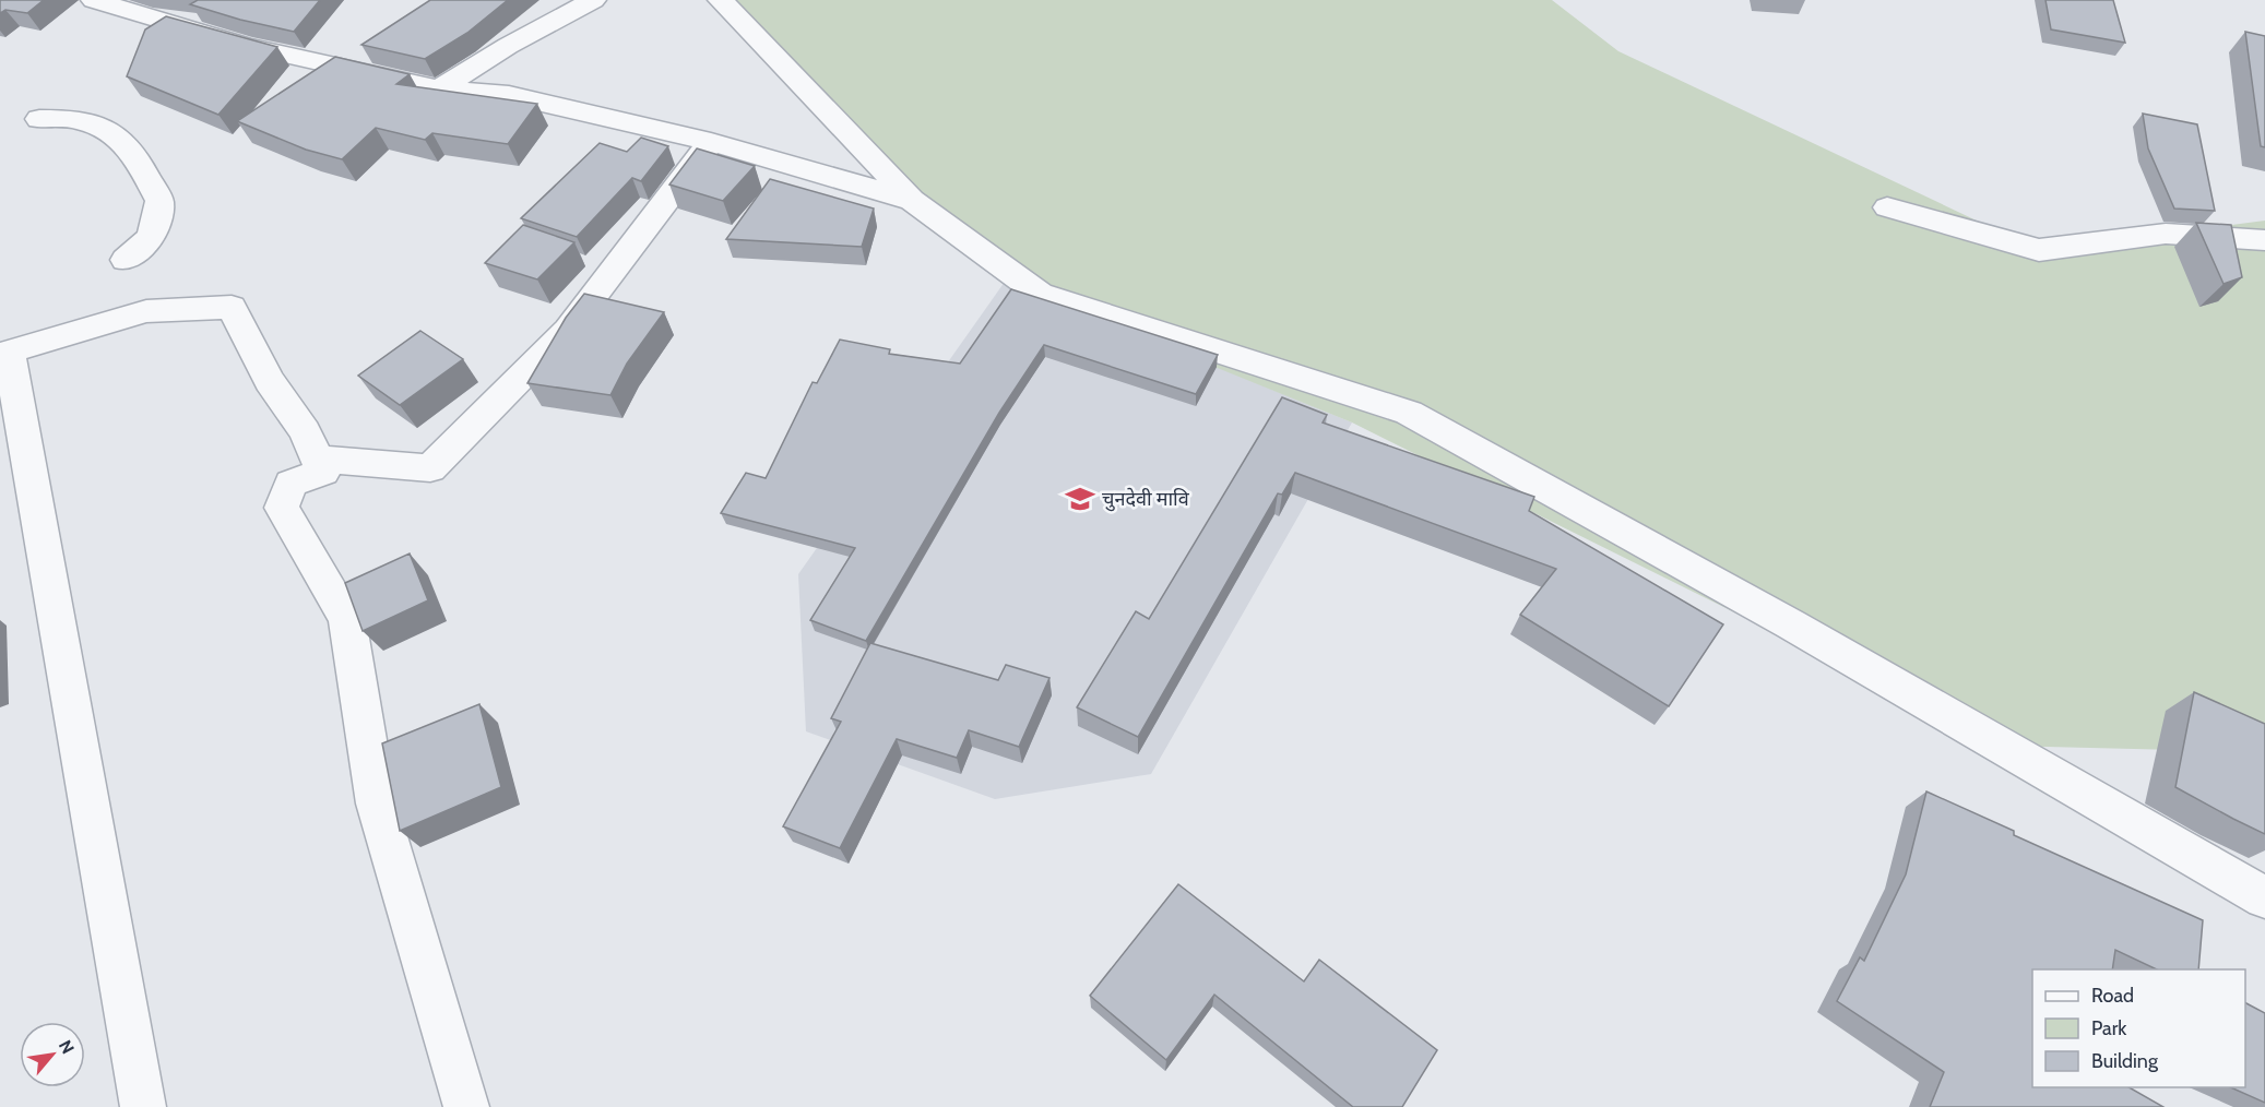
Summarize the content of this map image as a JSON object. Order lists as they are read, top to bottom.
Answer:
{
  "places": {
    "school or university": ["चुनदेवी मावि"]
  },
  "legend": ["Road", "Park", "Building"],
  "north": "top right"
}
